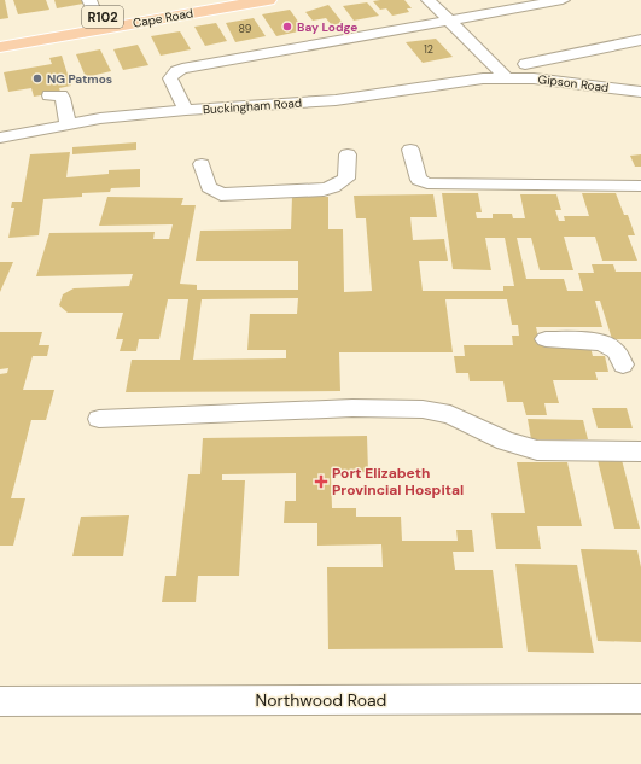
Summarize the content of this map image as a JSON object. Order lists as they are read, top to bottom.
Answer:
{
  "streets": {
    "main road": ["R102", "Cape Road"],
    "street": ["Gipson Road", "Buckingham Road", "Northwood Road"]
  },
  "crossings": [
    ["Gipson Road", "Buckingham Road"]
  ],
  "places": {
    "other": ["Bay Lodge", "NG Patmos"],
    "health": ["Port Elizabeth Provincial Hospital"]
  },
  "house_numbers": ["89", "12"]
}
